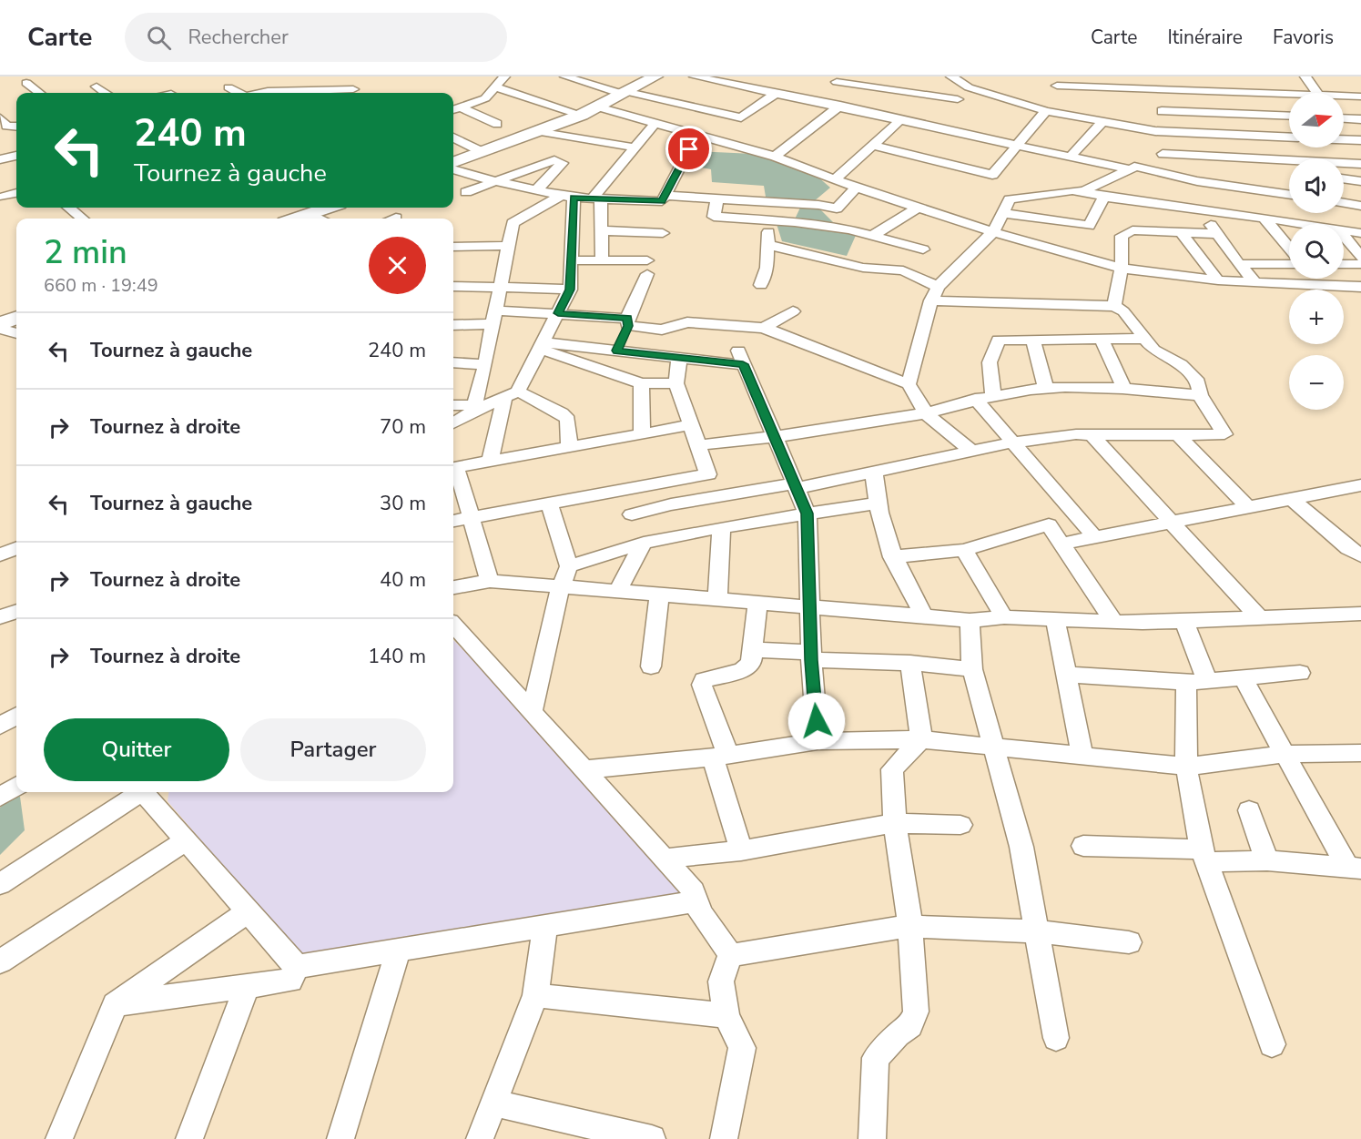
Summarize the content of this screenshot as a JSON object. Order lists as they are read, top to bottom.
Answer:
{
  "north": "right",
  "page": {
    "header": "Carte",
    "search": "Rechercher",
    "nav": ["Carte", "Itinéraire", "Favoris"],
    "map_buttons": ["+", "−"],
    "turn": ["240 m", "Tournez à gauche"],
    "heading": ["2 min", "660 m · 19:49"],
    "list": [
      {
        "name": "Tournez à gauche",
        "value": "240 m"
      },
      {
        "name": "Tournez à droite",
        "value": "70 m"
      },
      {
        "name": "Tournez à gauche",
        "value": "30 m"
      },
      {
        "name": "Tournez à droite",
        "value": "40 m"
      },
      {
        "name": "Tournez à droite",
        "value": "140 m"
      }
    ],
    "buttons": ["Quitter", "Partager"]
  }
}
